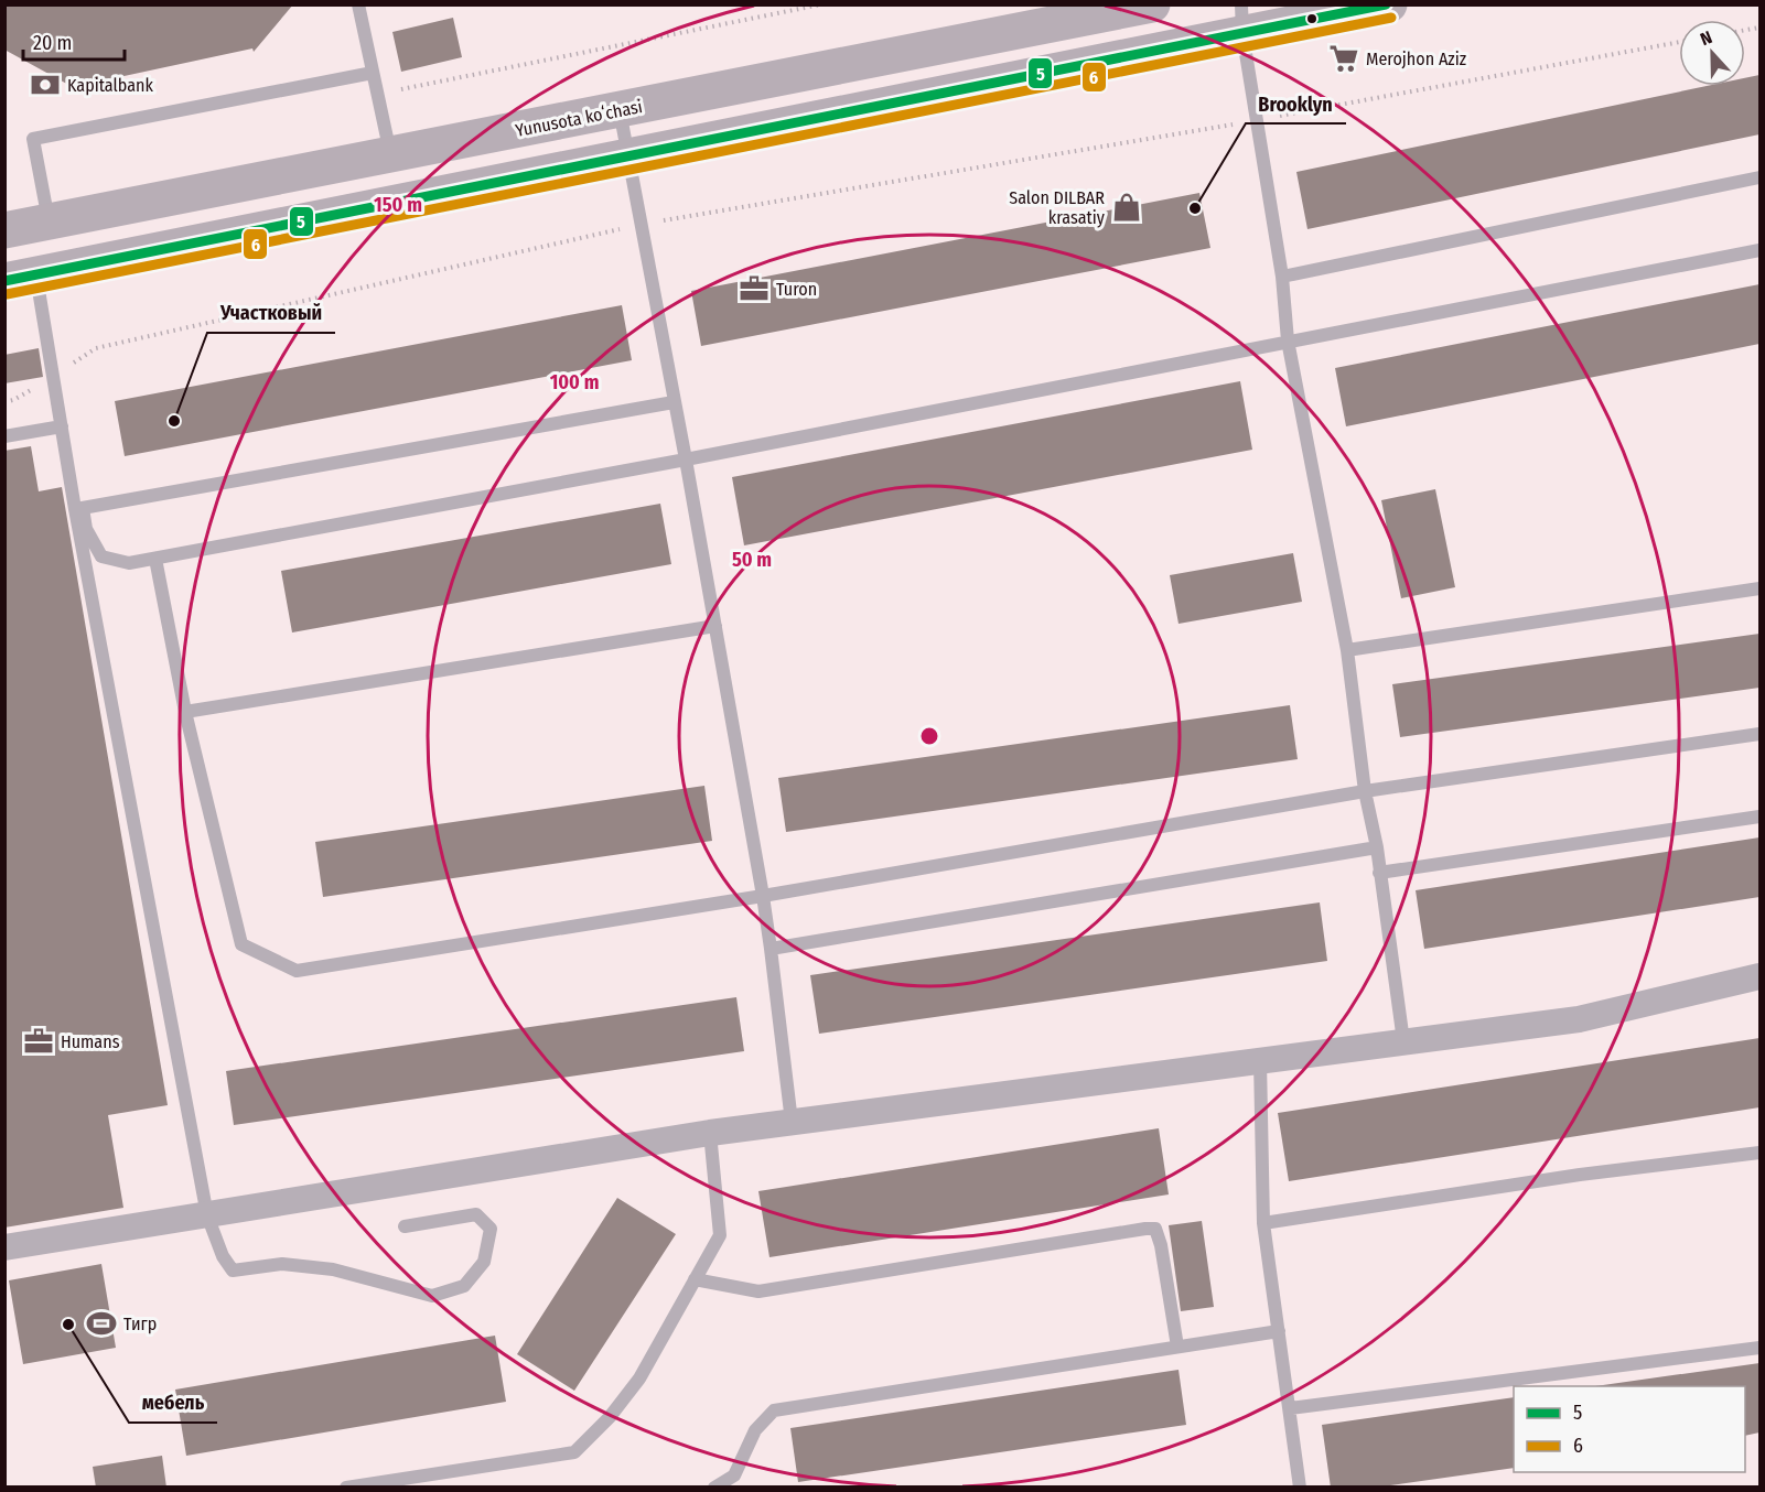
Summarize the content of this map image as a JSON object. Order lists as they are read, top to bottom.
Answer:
{
  "streets": {
    "main road": ["Yunusota koʻchasi"]
  },
  "places": {
    "supermarket": ["Merojhon Aziz"],
    "bank": ["Kapitalbank"],
    "shop": ["Salon DILBAR krasatiy"],
    "other": ["Brooklyn", "Участковый", "мебель"],
    "office": ["Turon", "Humans"],
    "sports": ["Тигр"]
  },
  "lines": ["transit line 5", "transit line 6"],
  "legend": ["5", "6"],
  "scale_bar": "20 m",
  "north": "top",
  "rings": ["150 m", "100 m", "50 m"]
}
